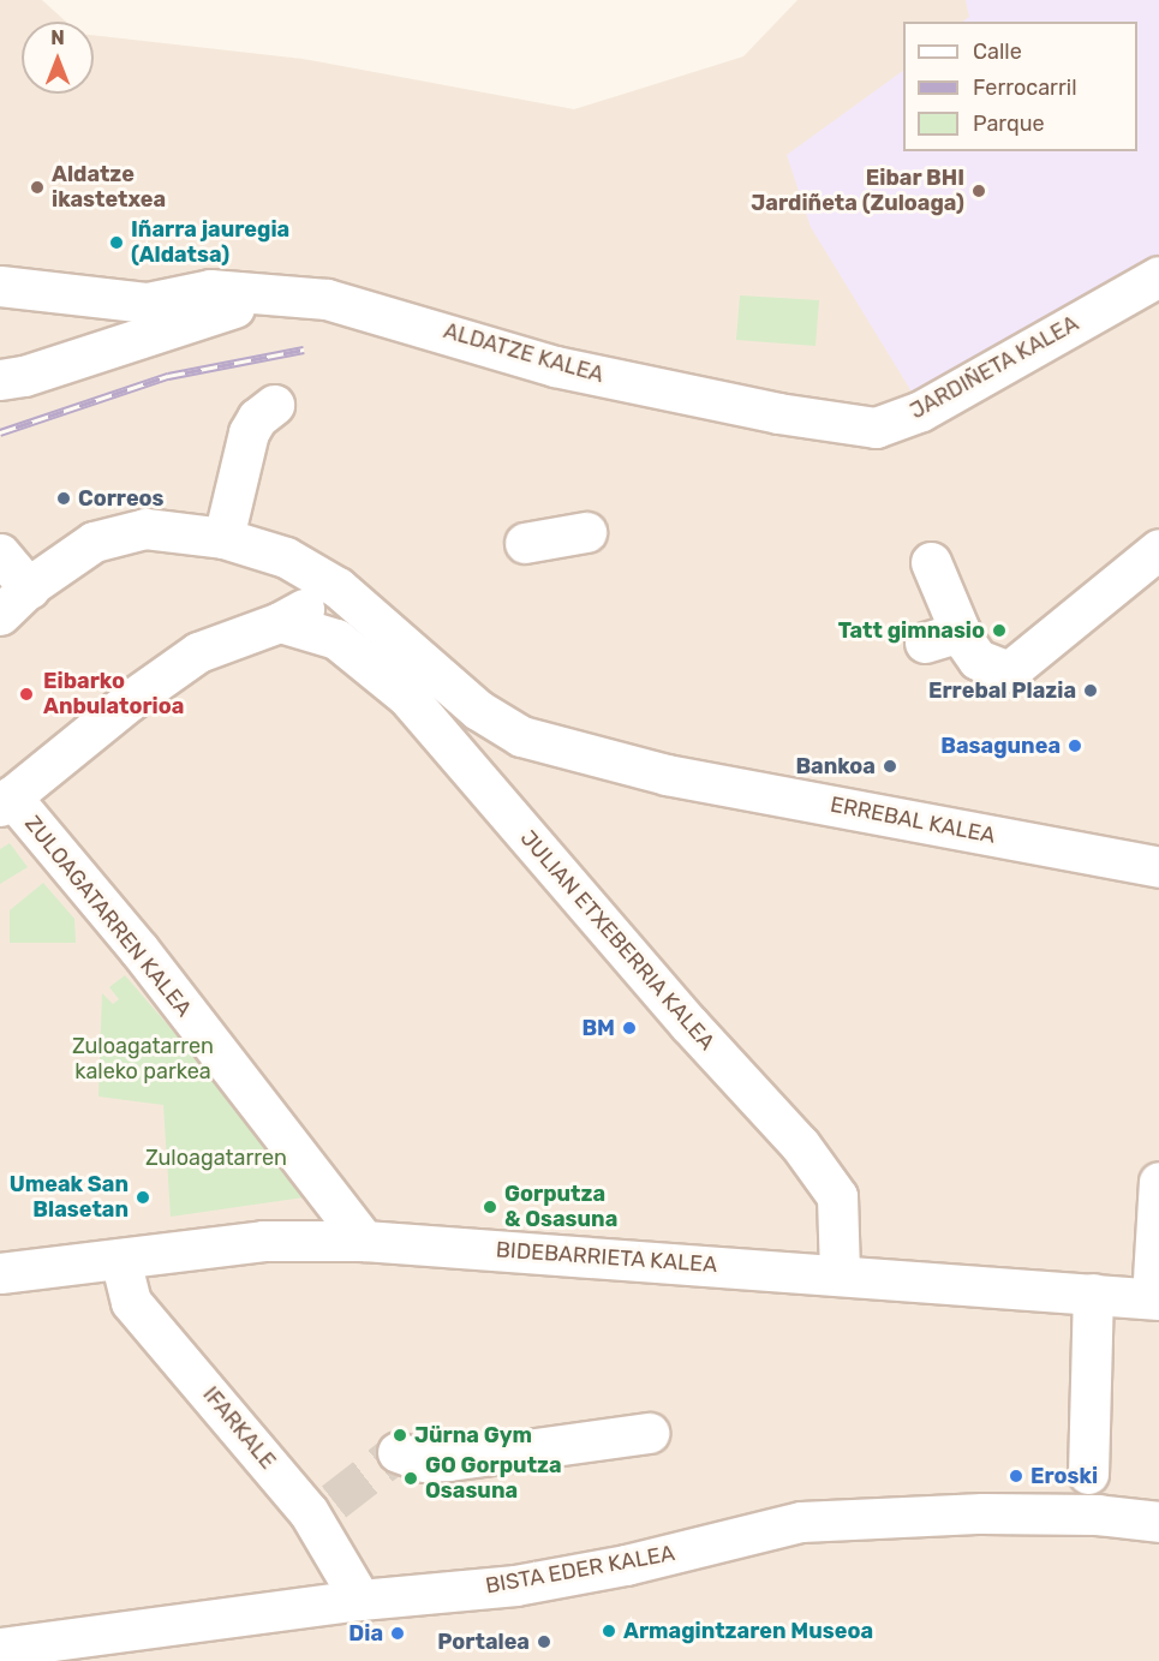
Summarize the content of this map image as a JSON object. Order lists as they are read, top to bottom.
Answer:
{
  "streets": {
    "street": [
      "ALDATZE KALEA",
      "JARDIÑETA KALEA",
      "ERREBAL KALEA",
      "ZULOAGATARREN KALEA",
      "JULIAN ETXEBERRIA KALEA",
      "BIDEBARRIETA KALEA",
      "IFARKALE",
      "BISTA EDER KALEA"
    ]
  },
  "crossings": [
    ["ALDATZE KALEA", "JARDIÑETA KALEA"],
    ["ZULOAGATARREN KALEA", "BIDEBARRIETA KALEA"],
    ["JULIAN ETXEBERRIA KALEA", "BIDEBARRIETA KALEA"],
    ["BIDEBARRIETA KALEA", "IFARKALE"],
    ["IFARKALE", "BISTA EDER KALEA"]
  ],
  "parks": ["Zuloagatarren kaleko parkea", "Zuloagatarren"],
  "places": [
    "Aldatze ikastetxea",
    "Eibar BHI Jardiñeta (Zuloaga)",
    "Iñarra jauregia (Aldatsa)",
    "Correos",
    "Tatt gimnasio",
    "Errebal Plazia",
    "Eibarko Anbulatorioa",
    "Basagunea",
    "Bankoa",
    "BM",
    "Umeak San Blasetan",
    "Gorputza & Osasuna",
    "Jürna Gym",
    "Eroski",
    "GO Gorputza Osasuna",
    "Armagintzaren Museoa",
    "Dia",
    "Portalea"
  ],
  "legend": ["Calle", "Ferrocarril", "Parque"],
  "north": "top"
}
